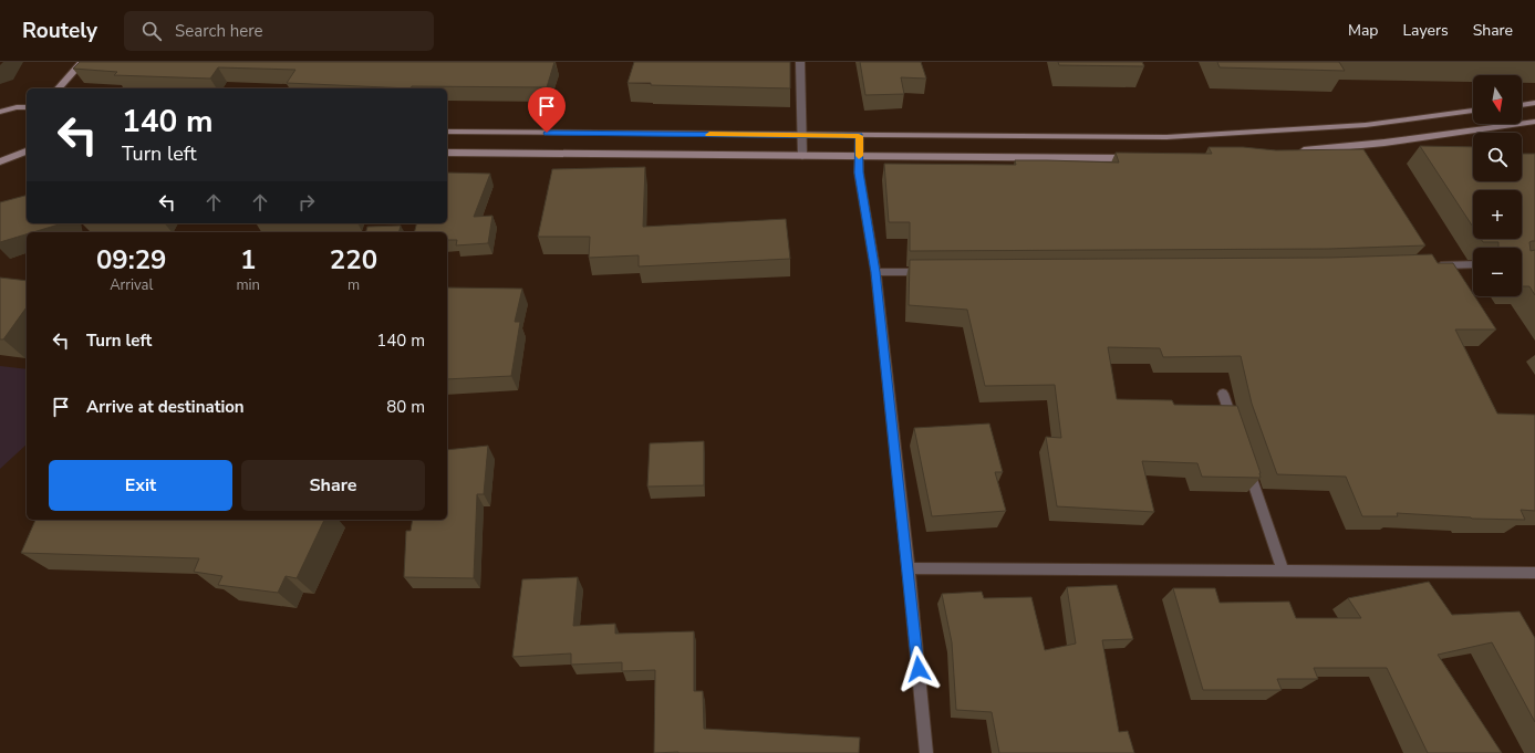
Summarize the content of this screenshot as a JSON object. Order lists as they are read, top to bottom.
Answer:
{
  "north": "bottom",
  "page": {
    "header": "Routely",
    "search": "Search here",
    "nav": ["Map", "Layers", "Share"],
    "map_buttons": ["+", "−"],
    "turn": ["140 m", "Turn left"],
    "eta": [
      "09:29",
      "Arrival",
      "1",
      "min",
      "220",
      "m"
    ],
    "list": [
      {
        "name": "Turn left",
        "value": "140 m"
      },
      {
        "name": "Arrive at destination",
        "value": "80 m"
      }
    ],
    "buttons": ["Exit", "Share"]
  }
}
